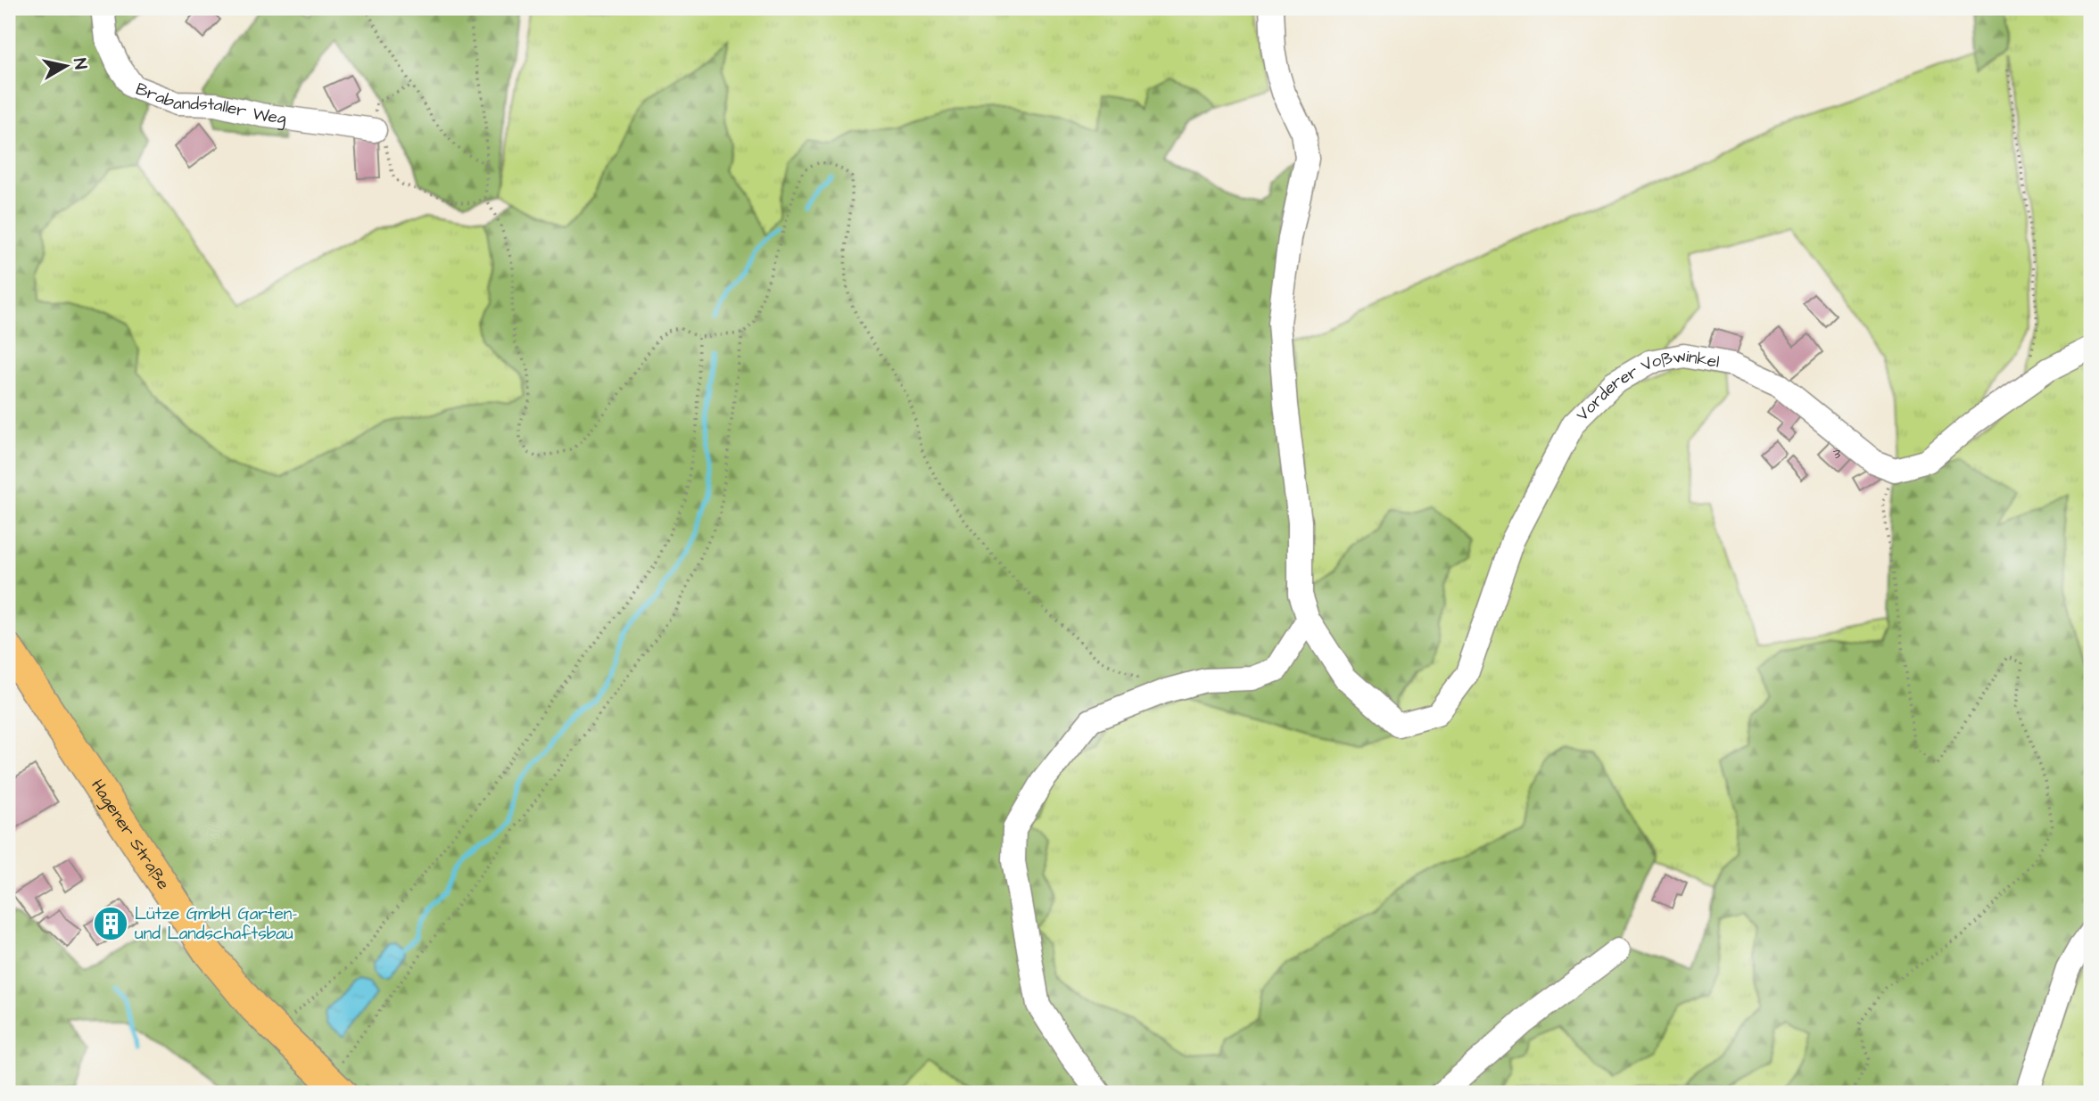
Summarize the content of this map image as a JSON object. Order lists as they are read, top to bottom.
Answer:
{
  "streets": {
    "main road": ["Hagener Straße"],
    "street": ["Brabandstaller Weg", "Vorderer Voßwinkel"]
  },
  "places": {
    "building": ["Lütze GmbH Garten- und Landschaftsbau"]
  },
  "house_numbers": ["3"],
  "north": "right"
}
